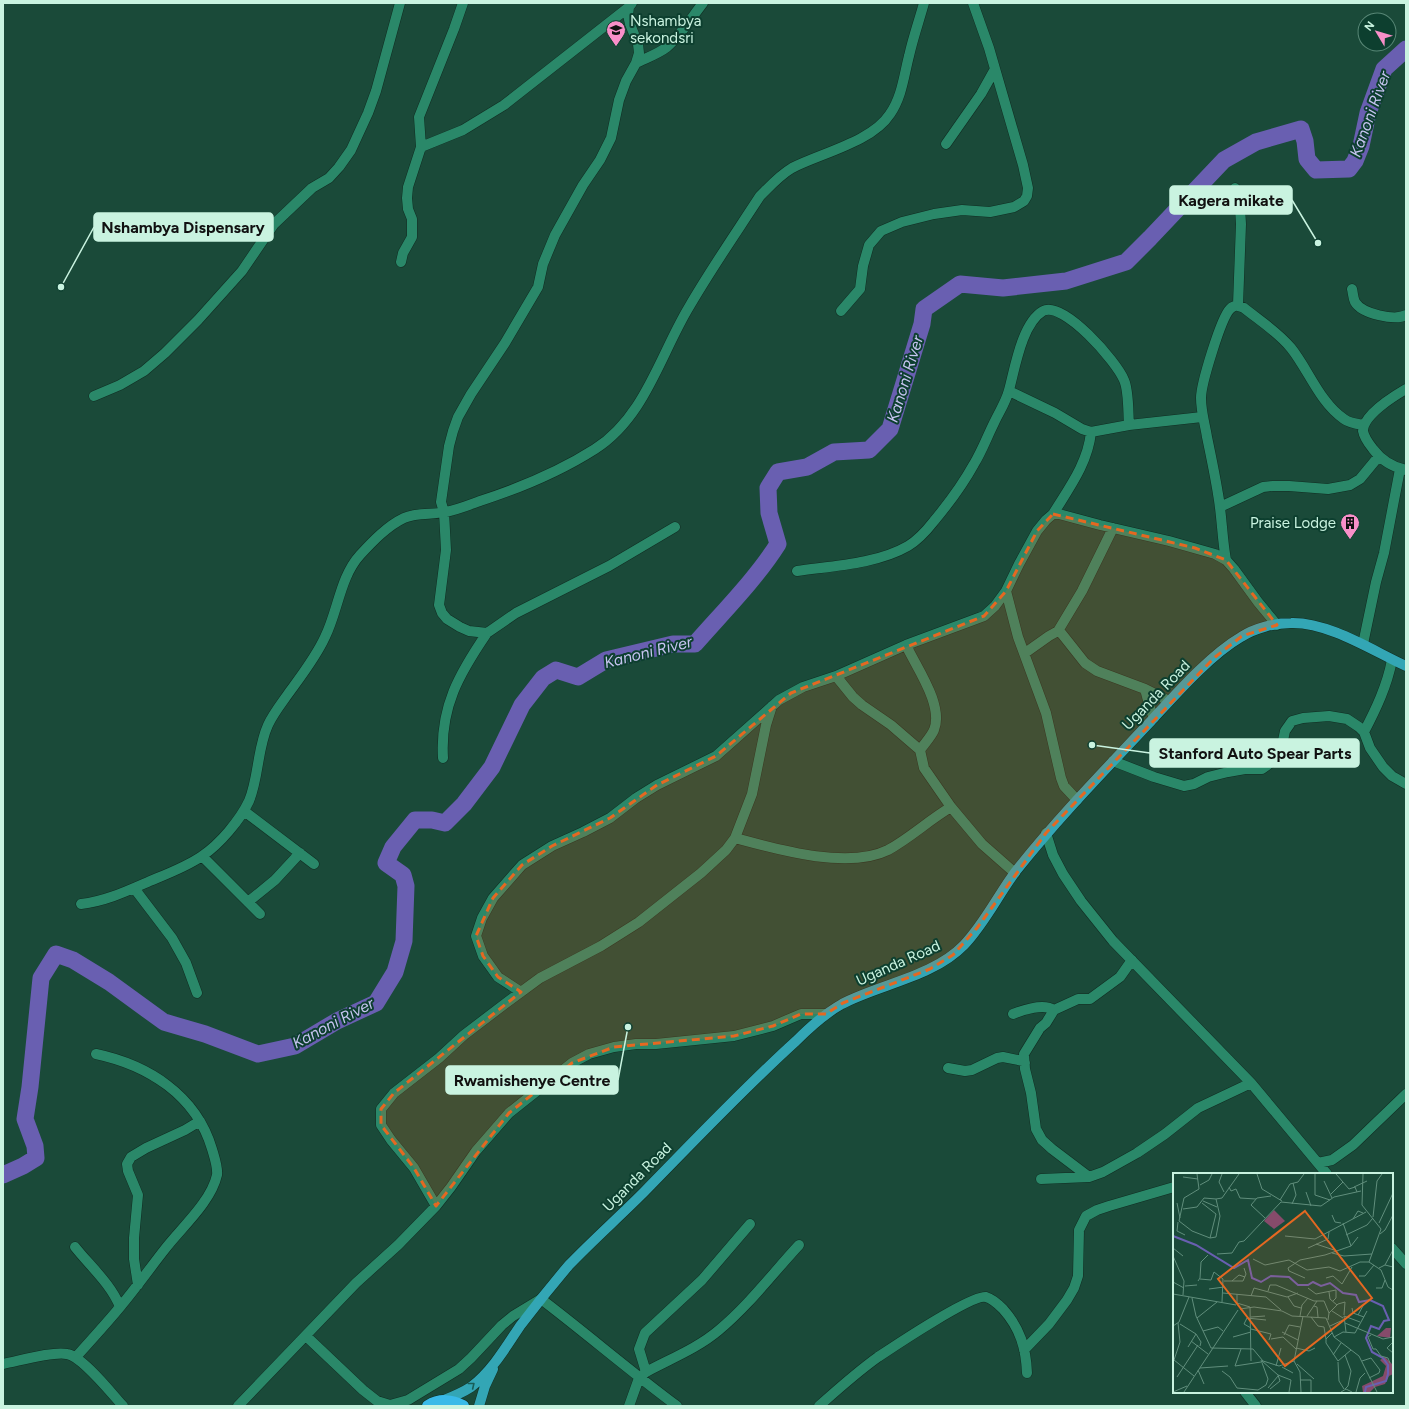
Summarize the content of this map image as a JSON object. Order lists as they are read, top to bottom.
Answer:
{
  "streets": {
    "main road": ["Uganda Road"]
  },
  "water": ["Kanoni River"],
  "places": {
    "school or university": ["Nshambya sekondsri"],
    "other": [
      "Kagera mikate",
      "Nshambya Dispensary",
      "Stanford Auto Spear Parts",
      "Rwamishenye Centre"
    ],
    "building": ["Praise Lodge"]
  },
  "north": "top left"
}
